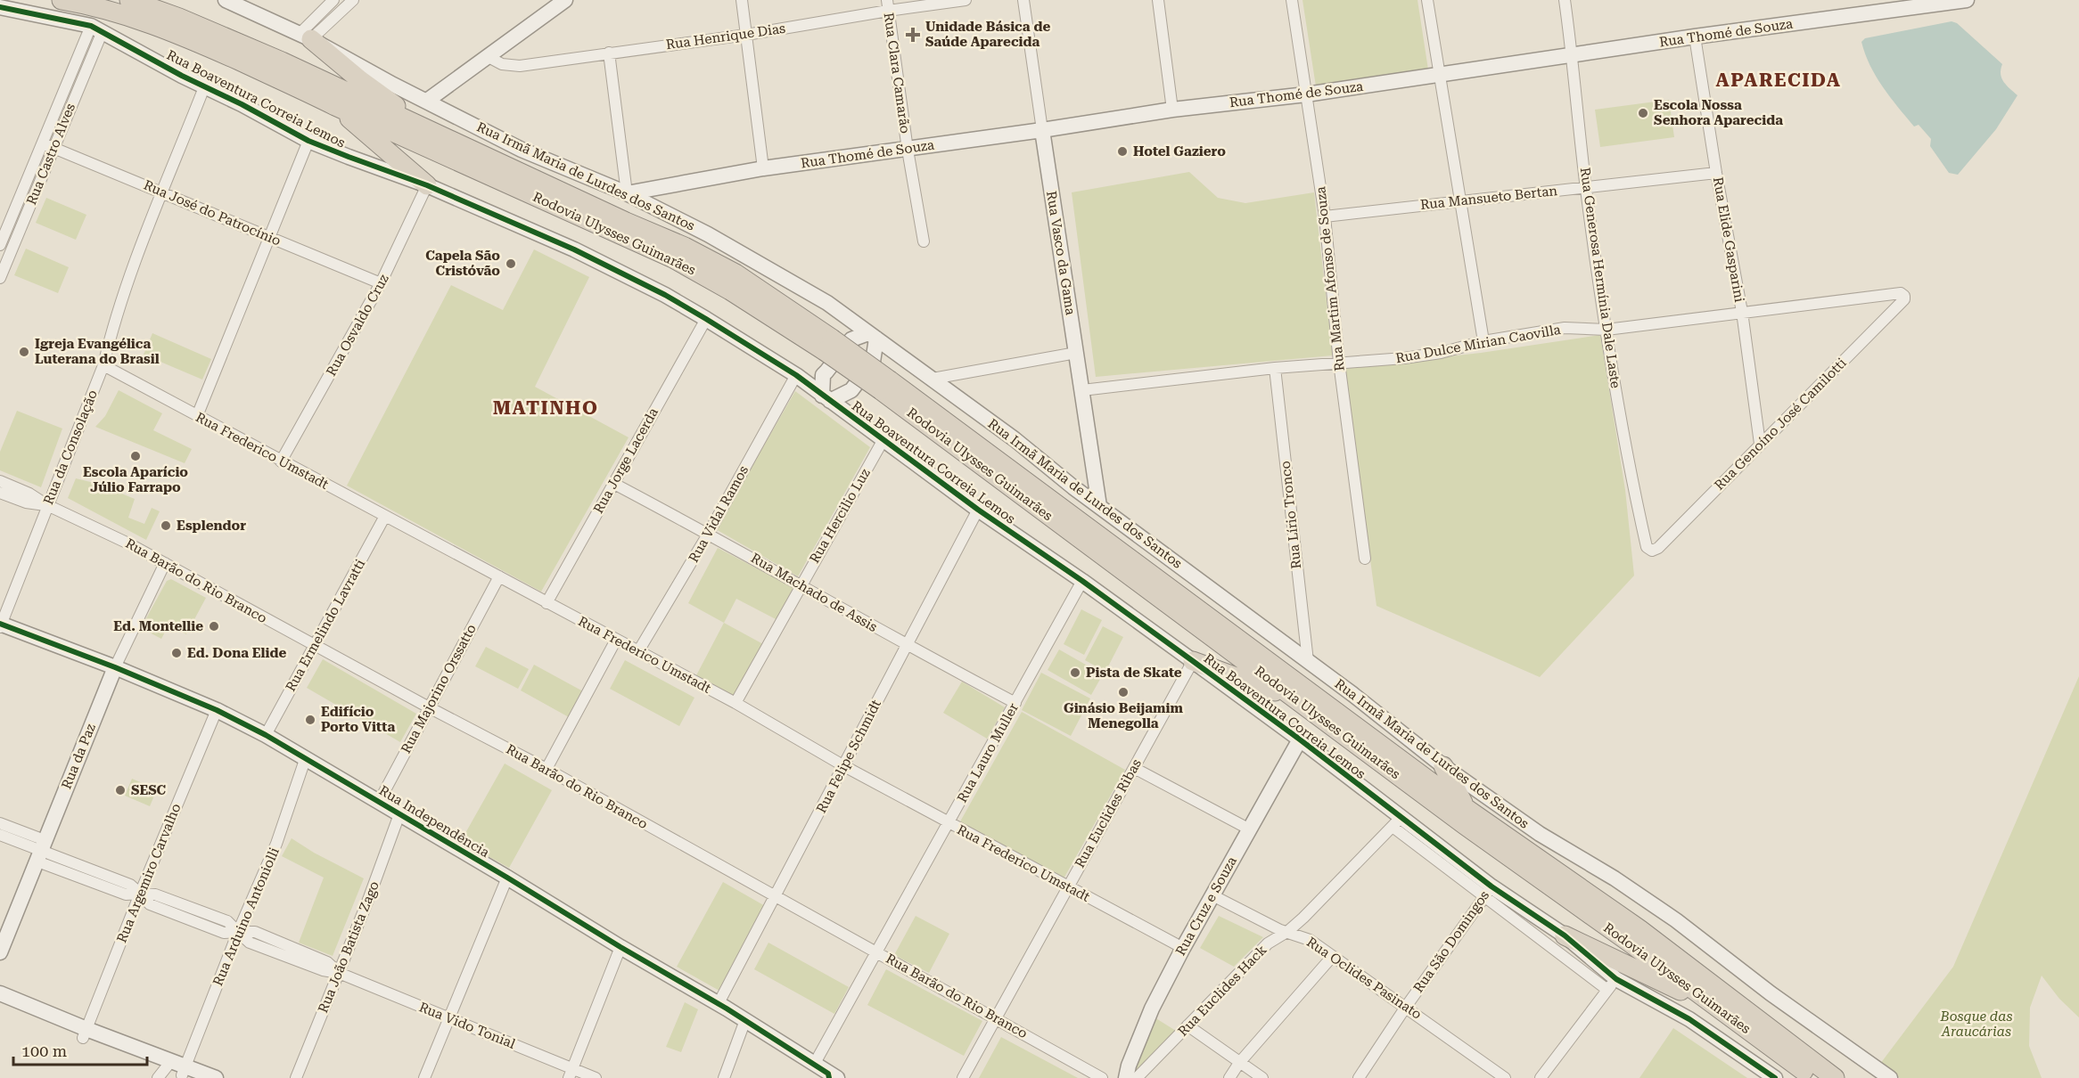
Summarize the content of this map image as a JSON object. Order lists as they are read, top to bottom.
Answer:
{
  "streets": {
    "highway": ["Rodovia Ulysses Guimarães"],
    "street": [
      "Rua Thomé de Souza",
      "Rua Henrique Dias",
      "Rua Clara Camarão",
      "Rua Boaventura Correia Lemos",
      "Rua Castro Alves",
      "Rua Irmã Maria de Lurdes dos Santos",
      "Rua Mansueto Bertan",
      "Rua José do Patrocínio",
      "Rua Elide Gasparini",
      "Rua Vasco da Gama",
      "Rua Generosa Hermínia Dale Laste",
      "Rua Martim Afonso de Souza",
      "Rua Osvaldo Cruz",
      "Rua Dulce Mirian Caovilla",
      "Rua Genoíno José Camilotti",
      "Rua da Consolação",
      "Rua Frederico Umstadt",
      "Rua Jorge Lacerda",
      "Rua Vidal Ramos",
      "Rua Lírio Tronco",
      "Rua Hercilio Luz",
      "Rua Barão do Rio Branco",
      "Rua Machado de Assis",
      "Rua Ermelindo Lavratti",
      "Rua Majorino Orssatto",
      "Rua Lauro Muller",
      "Rua da Paz",
      "Rua Felipe Schmidt",
      "Rua Euclides Ribas",
      "Rua Independência",
      "Rua Argemiro Carvalho",
      "Rua Cruz e Souza",
      "Rua Arduino Antoniolli",
      "Rua São Domingos",
      "Rua João Batista Zago",
      "Rua Oclides Pasinato",
      "Rua Euclides Hack",
      "Rua Vido Tonial"
    ]
  },
  "crossings": [
    ["Rua Thomé de Souza", "Rua Clara Camarão"],
    ["Rua Thomé de Souza", "Rua Irmã Maria de Lurdes dos Santos"],
    ["Rua Thomé de Souza", "Rua Elide Gasparini"],
    ["Rua Thomé de Souza", "Rua Vasco da Gama"],
    ["Rua Thomé de Souza", "Rua Generosa Hermínia Dale Laste"],
    ["Rua Thomé de Souza", "Rua Martim Afonso de Souza"],
    ["Rua Henrique Dias", "Rua Clara Camarão"],
    ["Rua Boaventura Correia Lemos", "Rua Castro Alves"],
    ["Rua Boaventura Correia Lemos", "Rua Osvaldo Cruz"],
    ["Rua Boaventura Correia Lemos", "Rua da Consolação"],
    ["Rua Boaventura Correia Lemos", "Rua Jorge Lacerda"],
    ["Rua Boaventura Correia Lemos", "Rua Vidal Ramos"],
    ["Rua Boaventura Correia Lemos", "Rua Hercilio Luz"],
    ["Rua Boaventura Correia Lemos", "Rua Lauro Muller"],
    ["Rua Boaventura Correia Lemos", "Rua Felipe Schmidt"],
    ["Rua Boaventura Correia Lemos", "Rua Euclides Ribas"],
    ["Rua Boaventura Correia Lemos", "Rua Cruz e Souza"],
    ["Rua Boaventura Correia Lemos", "Rua São Domingos"],
    ["Rua Boaventura Correia Lemos", "Rua Euclides Hack"],
    ["Rua Castro Alves", "Rua José do Patrocínio"],
    ["Rua Irmã Maria de Lurdes dos Santos", "Rua Vasco da Gama"],
    ["Rua Irmã Maria de Lurdes dos Santos", "Rua Lírio Tronco"],
    ["Rua Mansueto Bertan", "Rua Elide Gasparini"],
    ["Rua Mansueto Bertan", "Rua Generosa Hermínia Dale Laste"],
    ["Rua Mansueto Bertan", "Rua Martim Afonso de Souza"],
    ["Rua José do Patrocínio", "Rua Osvaldo Cruz"],
    ["Rua José do Patrocínio", "Rua da Consolação"],
    ["Rua Elide Gasparini", "Rua Dulce Mirian Caovilla"],
    ["Rua Elide Gasparini", "Rua Genoíno José Camilotti"],
    ["Rua Vasco da Gama", "Rua Dulce Mirian Caovilla"],
    ["Rua Generosa Hermínia Dale Laste", "Rua Dulce Mirian Caovilla"],
    ["Rua Generosa Hermínia Dale Laste", "Rua Genoíno José Camilotti"],
    ["Rua Martim Afonso de Souza", "Rua Dulce Mirian Caovilla"],
    ["Rua Osvaldo Cruz", "Rua Frederico Umstadt"],
    ["Rua Dulce Mirian Caovilla", "Rua Genoíno José Camilotti"],
    ["Rua Dulce Mirian Caovilla", "Rua Lírio Tronco"],
    ["Rua da Consolação", "Rua Frederico Umstadt"],
    ["Rua da Consolação", "Rua Barão do Rio Branco"],
    ["Rua da Consolação", "Rua Independência"],
    ["Rua Frederico Umstadt", "Rua Jorge Lacerda"],
    ["Rua Frederico Umstadt", "Rua Vidal Ramos"],
    ["Rua Frederico Umstadt", "Rua Hercilio Luz"],
    ["Rua Frederico Umstadt", "Rua Ermelindo Lavratti"],
    ["Rua Frederico Umstadt", "Rua Majorino Orssatto"],
    ["Rua Frederico Umstadt", "Rua Lauro Muller"],
    ["Rua Frederico Umstadt", "Rua Felipe Schmidt"],
    ["Rua Frederico Umstadt", "Rua Euclides Ribas"],
    ["Rua Frederico Umstadt", "Rua Cruz e Souza"],
    ["Rua Jorge Lacerda", "Rua Machado de Assis"],
    ["Rua Vidal Ramos", "Rua Machado de Assis"],
    ["Rua Hercilio Luz", "Rua Machado de Assis"],
    ["Rua Barão do Rio Branco", "Rua Ermelindo Lavratti"],
    ["Rua Barão do Rio Branco", "Rua Majorino Orssatto"],
    ["Rua Barão do Rio Branco", "Rua Lauro Muller"],
    ["Rua Barão do Rio Branco", "Rua da Paz"],
    ["Rua Barão do Rio Branco", "Rua Felipe Schmidt"],
    ["Rua Barão do Rio Branco", "Rua Euclides Ribas"],
    ["Rua Machado de Assis", "Rua Lauro Muller"],
    ["Rua Machado de Assis", "Rua Felipe Schmidt"],
    ["Rua Ermelindo Lavratti", "Rua Independência"],
    ["Rua Majorino Orssatto", "Rua Independência"],
    ["Rua Lauro Muller", "Rua Independência"],
    ["Rua da Paz", "Rua Independência"],
    ["Rua da Paz", "Rua Vido Tonial"],
    ["Rua Felipe Schmidt", "Rua Independência"],
    ["Rua Independência", "Rua Argemiro Carvalho"],
    ["Rua Independência", "Rua Arduino Antoniolli"],
    ["Rua Independência", "Rua João Batista Zago"],
    ["Rua Argemiro Carvalho", "Rua Vido Tonial"],
    ["Rua Cruz e Souza", "Rua Oclides Pasinato"],
    ["Rua Arduino Antoniolli", "Rua Vido Tonial"],
    ["Rua São Domingos", "Rua Oclides Pasinato"],
    ["Rua João Batista Zago", "Rua Vido Tonial"],
    ["Rua Oclides Pasinato", "Rua Euclides Hack"]
  ],
  "districts": ["APARECIDA", "MATINHO"],
  "parks": ["Bosque das Araucárias"],
  "places": {
    "health": ["Unidade Básica de Saúde Aparecida"],
    "other": [
      "Escola Nossa Senhora Aparecida",
      "Hotel Gaziero",
      "Capela São Cristóvão",
      "Igreja Evangélica Luterana do Brasil",
      "Escola Aparício Júlio Farrapo",
      "Esplendor",
      "Ed. Montellie",
      "Ed. Dona Elide",
      "Pista de Skate",
      "Ginásio Beijamim Menegolla",
      "Edifício Porto Vitta",
      "SESC"
    ]
  },
  "scale_bar": "100 m"
}
